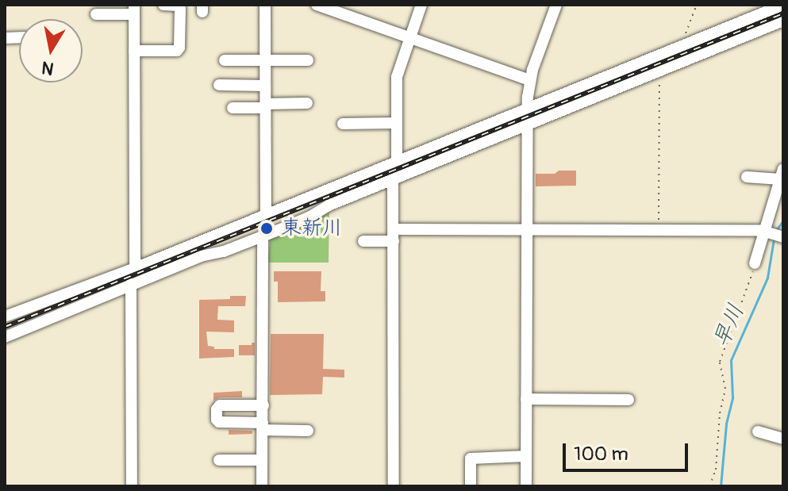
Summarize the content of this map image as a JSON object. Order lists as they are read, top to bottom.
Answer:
{
  "water": ["早川"],
  "places": ["東新川"],
  "scale_bar": "100 m",
  "north": "bottom"
}
